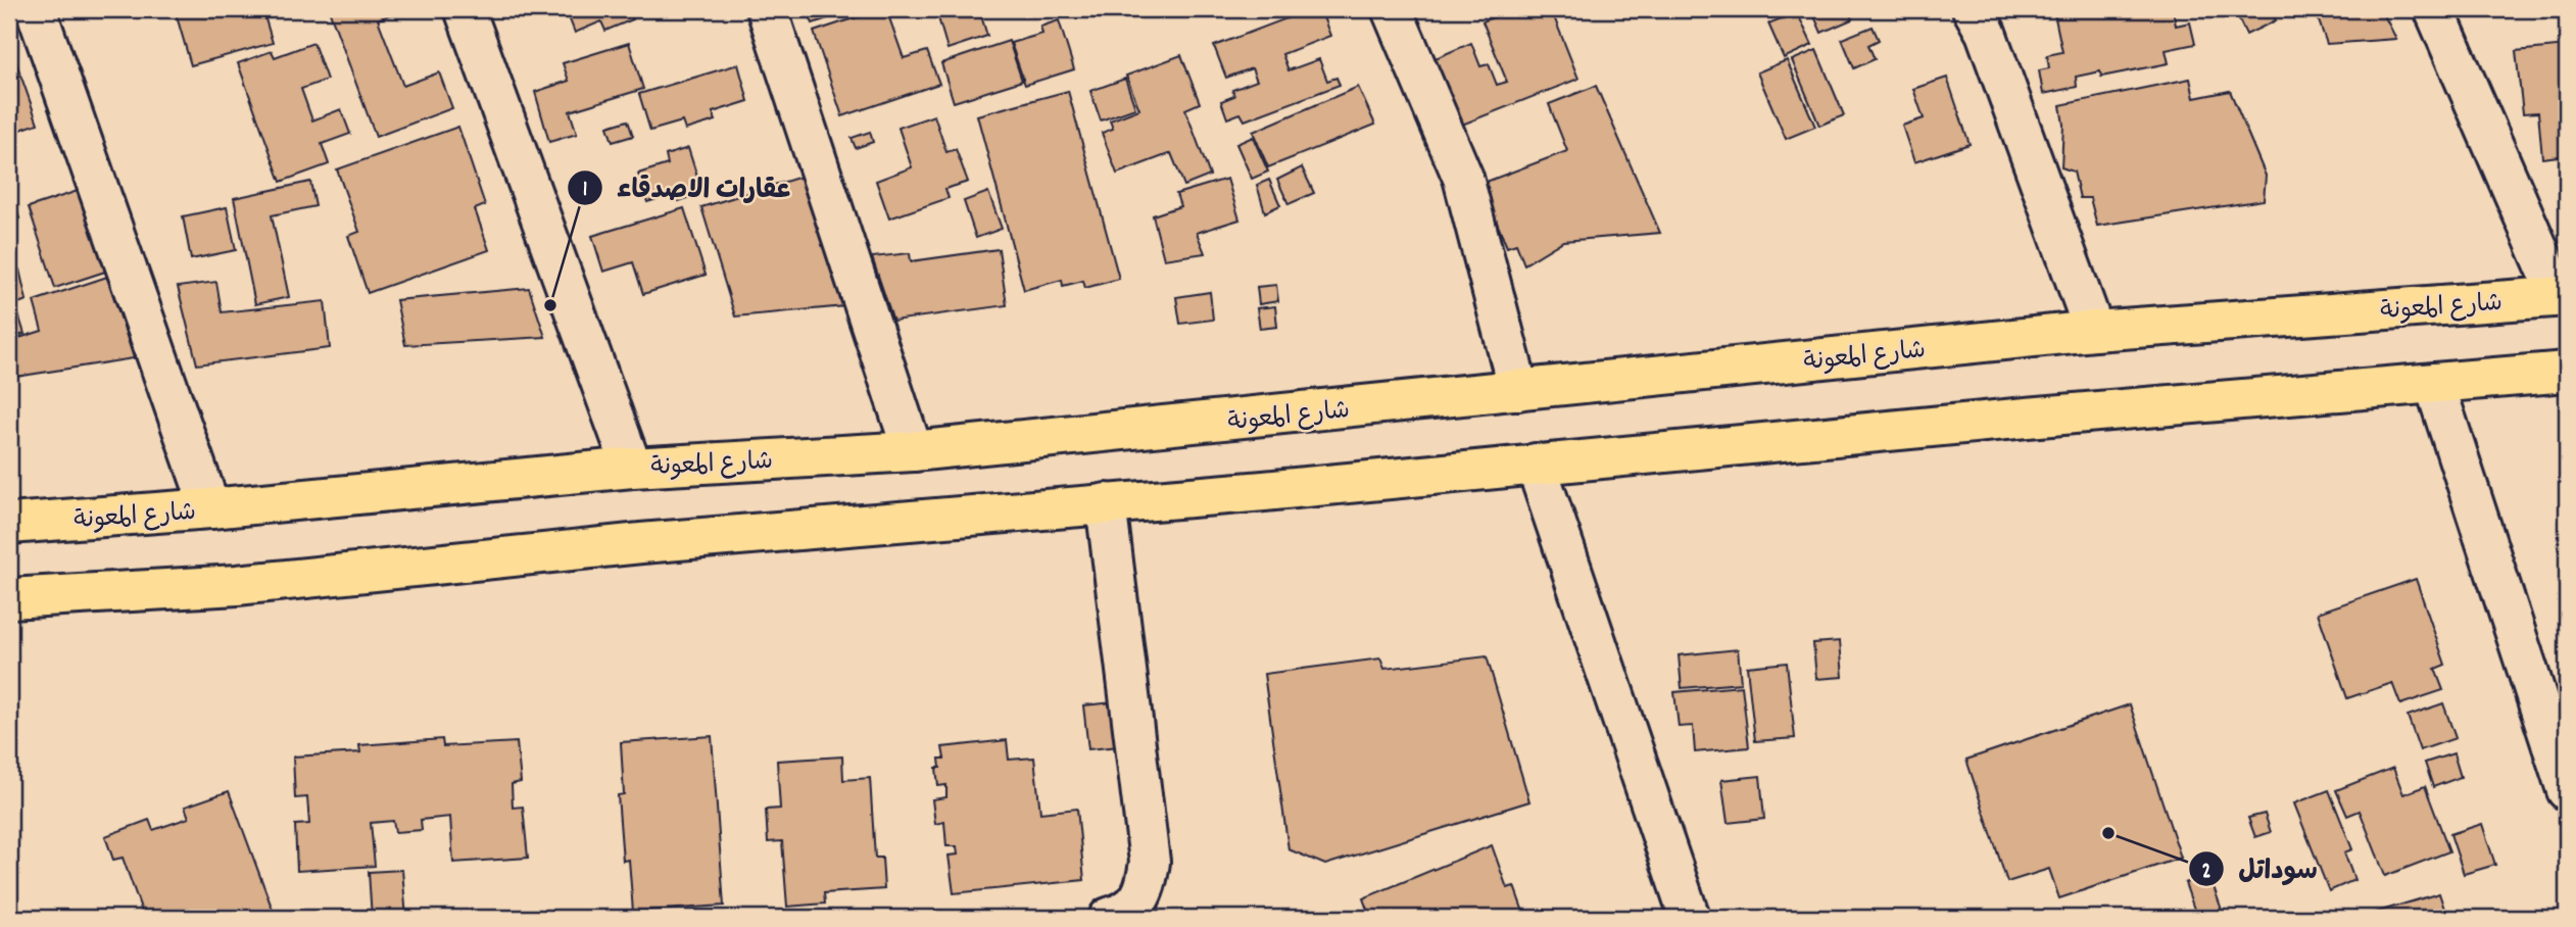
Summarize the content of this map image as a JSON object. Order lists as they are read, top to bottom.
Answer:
{
  "streets": {
    "highway": ["شارع المعونة"]
  },
  "places": ["عقارات الاصدقاء", "سوداتل"]
}
